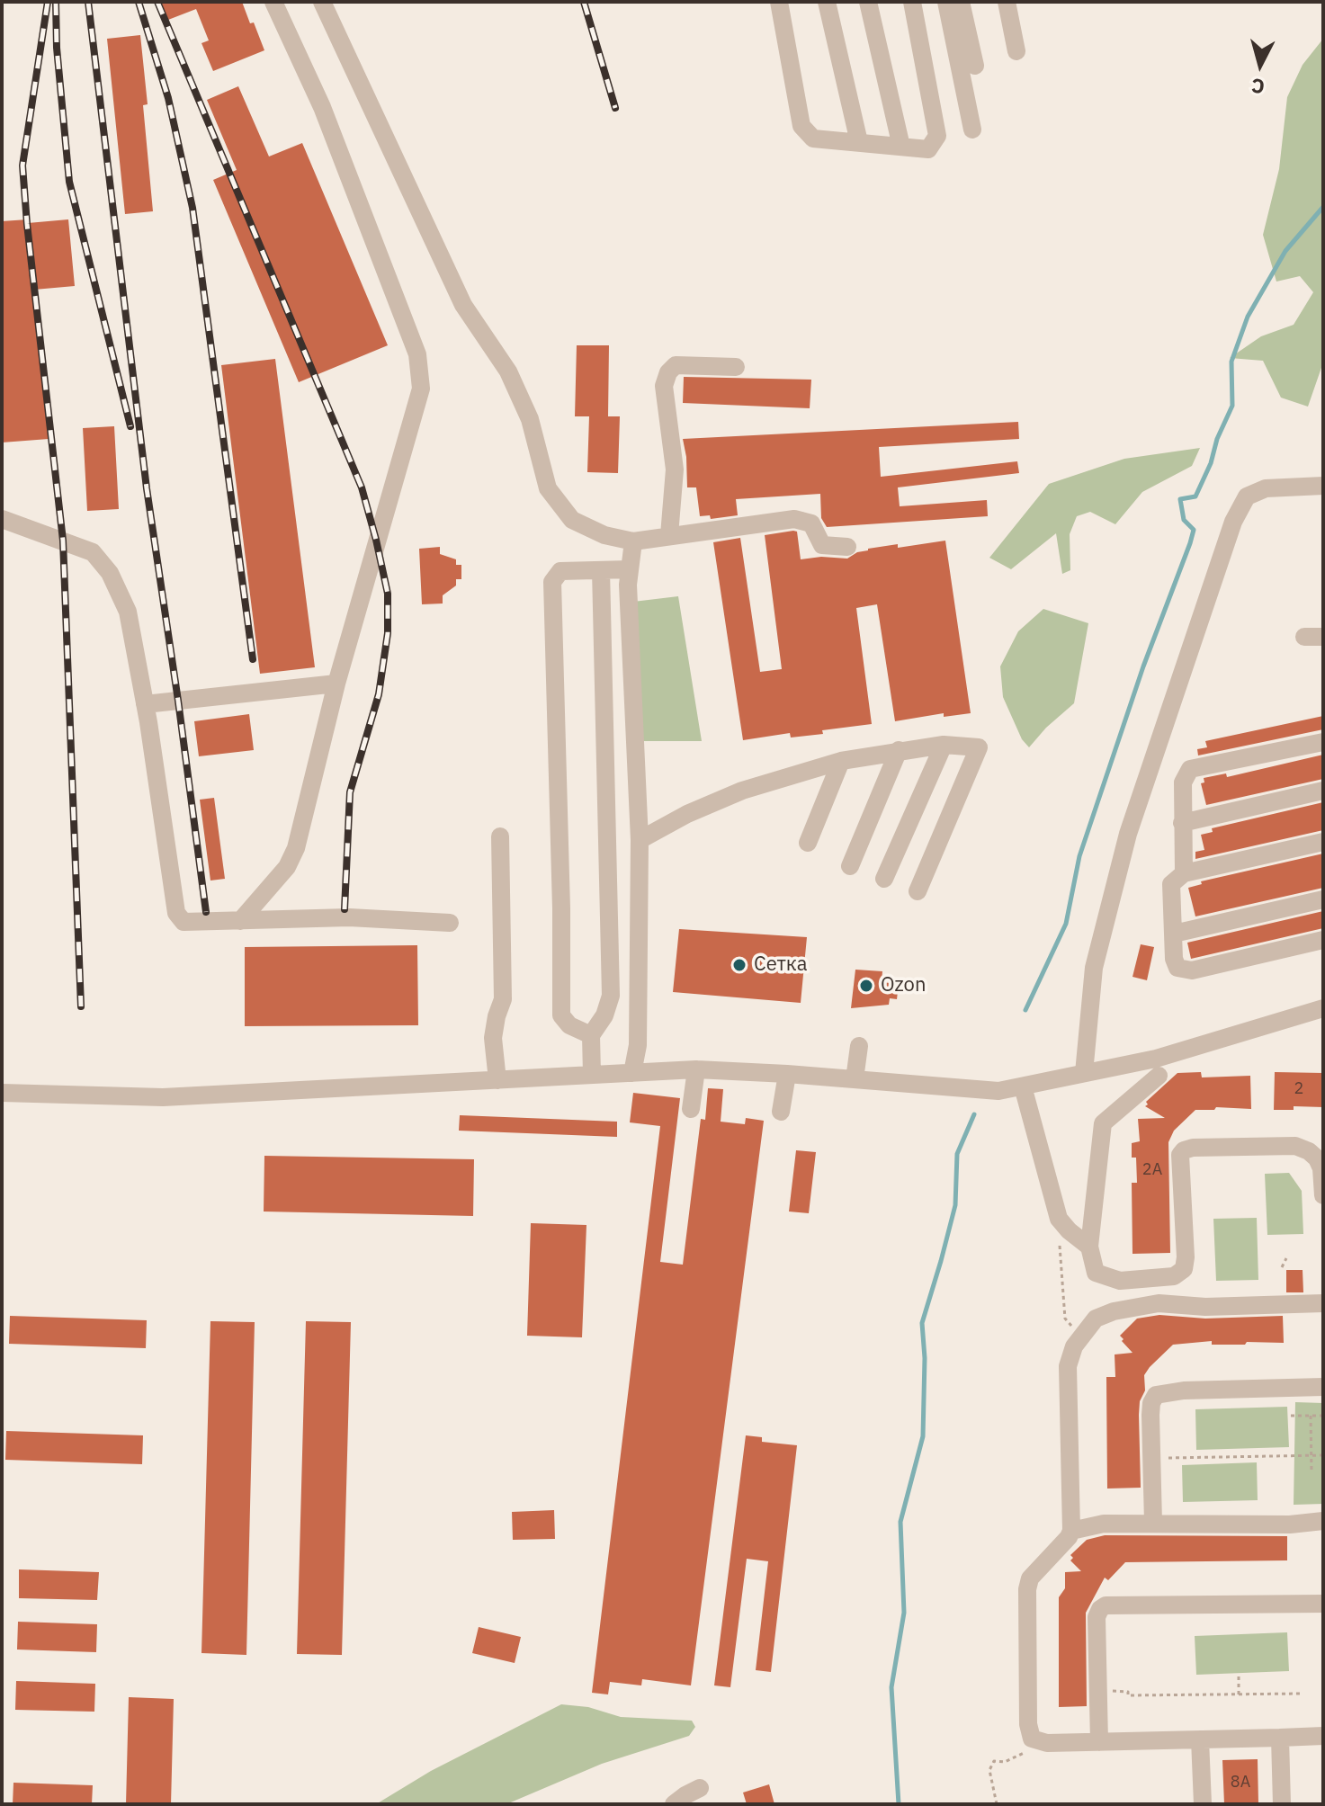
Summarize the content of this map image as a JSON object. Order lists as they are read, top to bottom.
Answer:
{
  "places": ["Сетка", "Ozon"],
  "house_numbers": ["2", "2А", "8А"],
  "north": "bottom"
}
